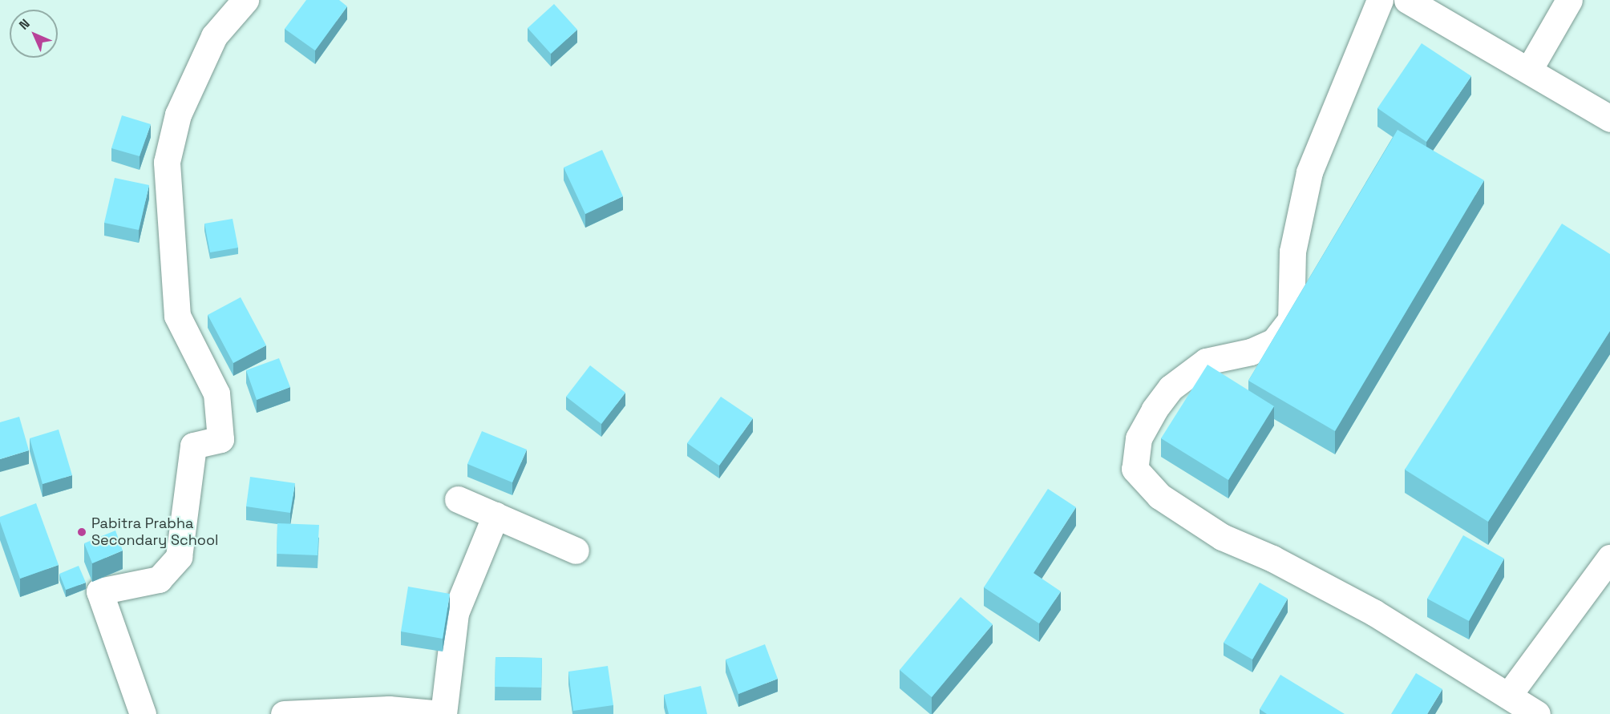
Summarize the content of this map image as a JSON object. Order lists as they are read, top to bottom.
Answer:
{
  "places": ["Pabitra Prabha Secondary School"],
  "north": "top left"
}
